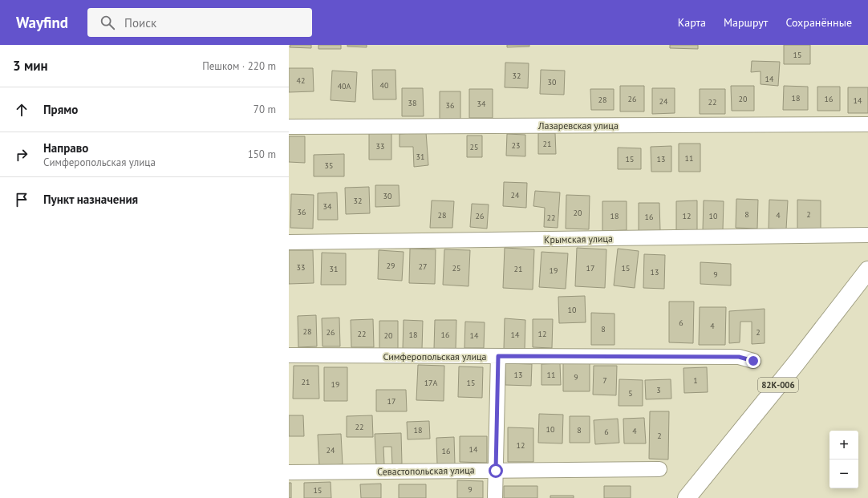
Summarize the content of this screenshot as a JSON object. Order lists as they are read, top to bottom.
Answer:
{
  "streets": {
    "main road": ["82К-006"],
    "street": [
      "Лазаревская улица",
      "Крымская улица",
      "Симферопольская улица",
      "Севастопольская улица"
    ]
  },
  "house_numbers": [
    "15",
    "32",
    "14",
    "42",
    "30",
    "40",
    "40А",
    "18",
    "26",
    "20",
    "16",
    "28",
    "14",
    "24",
    "22",
    "38",
    "34",
    "36",
    "21",
    "23",
    "33",
    "25",
    "31",
    "11",
    "15",
    "13",
    "35",
    "24",
    "30",
    "32",
    "34",
    "36",
    "20",
    "8",
    "2",
    "28",
    "4",
    "26",
    "18",
    "12",
    "10",
    "16",
    "22",
    "29",
    "27",
    "33",
    "25",
    "17",
    "15",
    "31",
    "21",
    "19",
    "13",
    "9",
    "10",
    "6",
    "4",
    "8",
    "28",
    "26",
    "2",
    "22",
    "12",
    "18",
    "16",
    "14",
    "20",
    "14",
    "13",
    "11",
    "9",
    "7",
    "1",
    "21",
    "17А",
    "15",
    "19",
    "3",
    "5",
    "17",
    "22",
    "10",
    "18",
    "8",
    "4",
    "6",
    "2",
    "12",
    "14",
    "24",
    "16",
    "9",
    "15"
  ],
  "page": {
    "header": "Wayfind",
    "search": "Поиск",
    "nav": ["Карта", "Маршрут", "Сохранённые"],
    "heading": ["3 мин", "Пешком · 220 m"],
    "list": [
      ["Прямо", "70 m"],
      ["Направо", "Симферопольская улица", "150 m"],
      "Пункт назначения"
    ],
    "map_buttons": ["+", "−"]
  }
}
